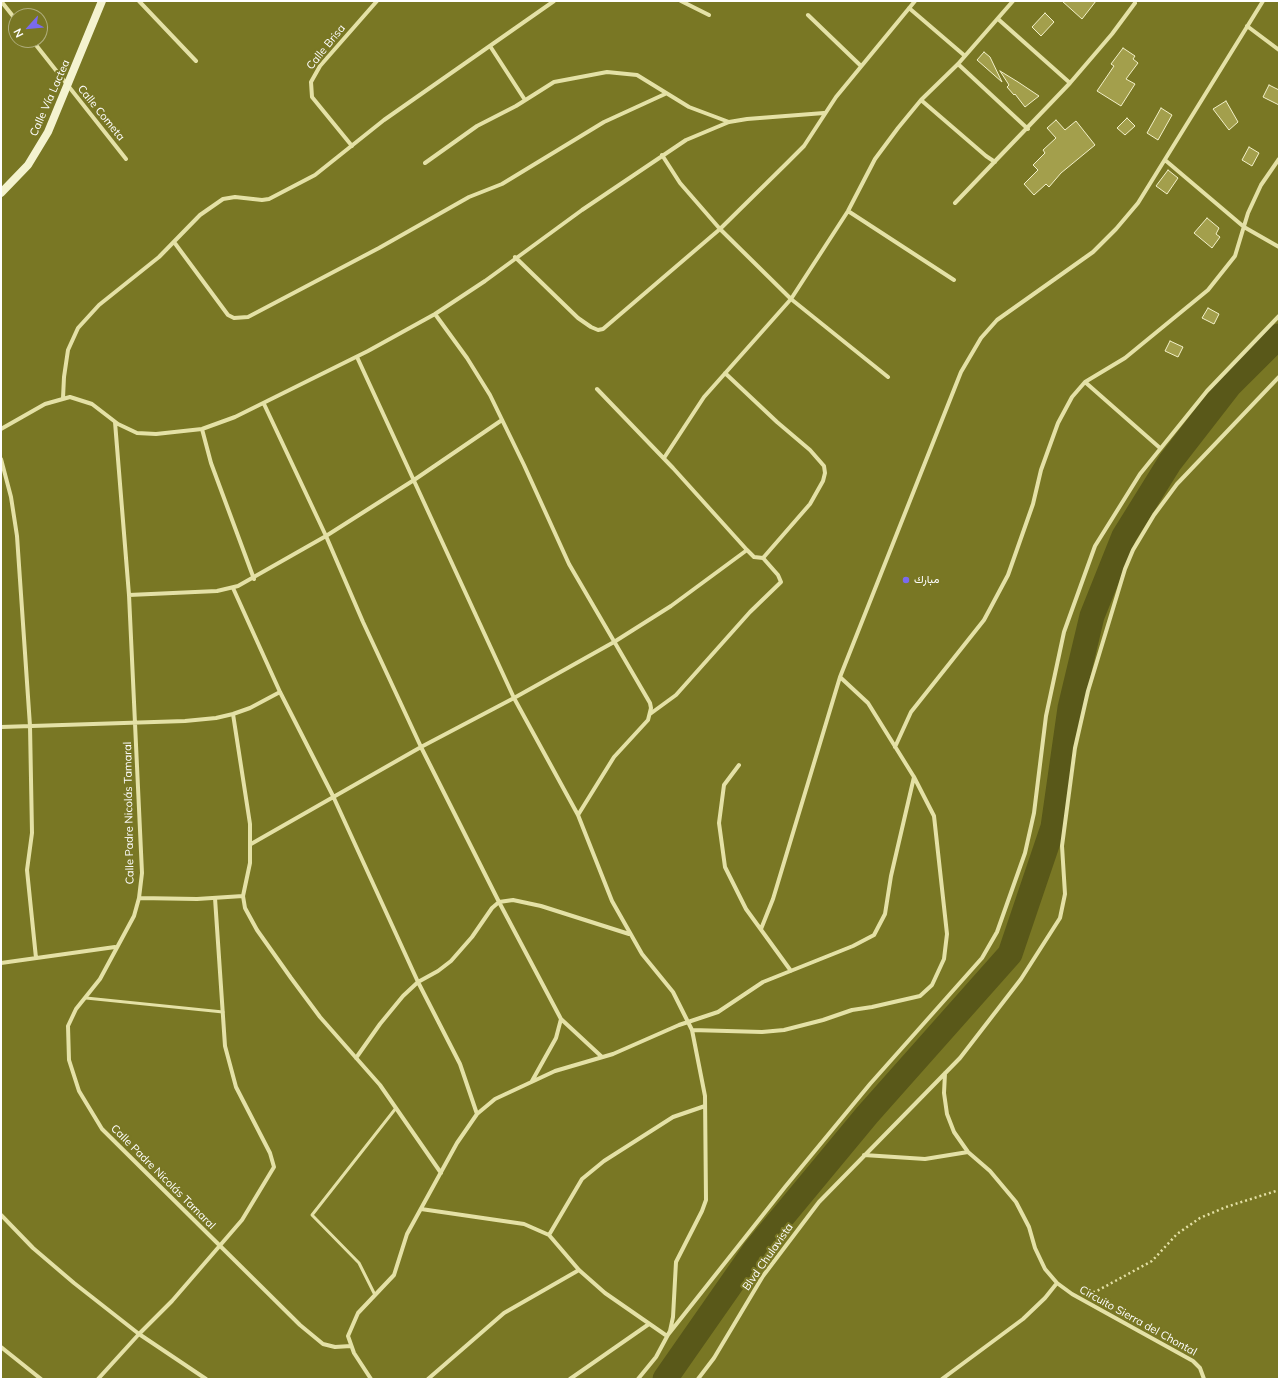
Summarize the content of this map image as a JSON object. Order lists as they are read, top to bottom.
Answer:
{
  "streets": {
    "street": [
      "Calle Brisa",
      "Calle Vía Lactea",
      "Calle Cometa",
      "Calle Padre Nicolás Tamaral",
      "Blvd Chulavista",
      "Circuito Sierra del Chontal"
    ]
  },
  "crossings": [
    ["Calle Vía Lactea", "Calle Cometa"],
    ["Blvd Chulavista", "Circuito Sierra del Chontal"]
  ],
  "places": ["مبارك"],
  "north": "bottom left"
}
